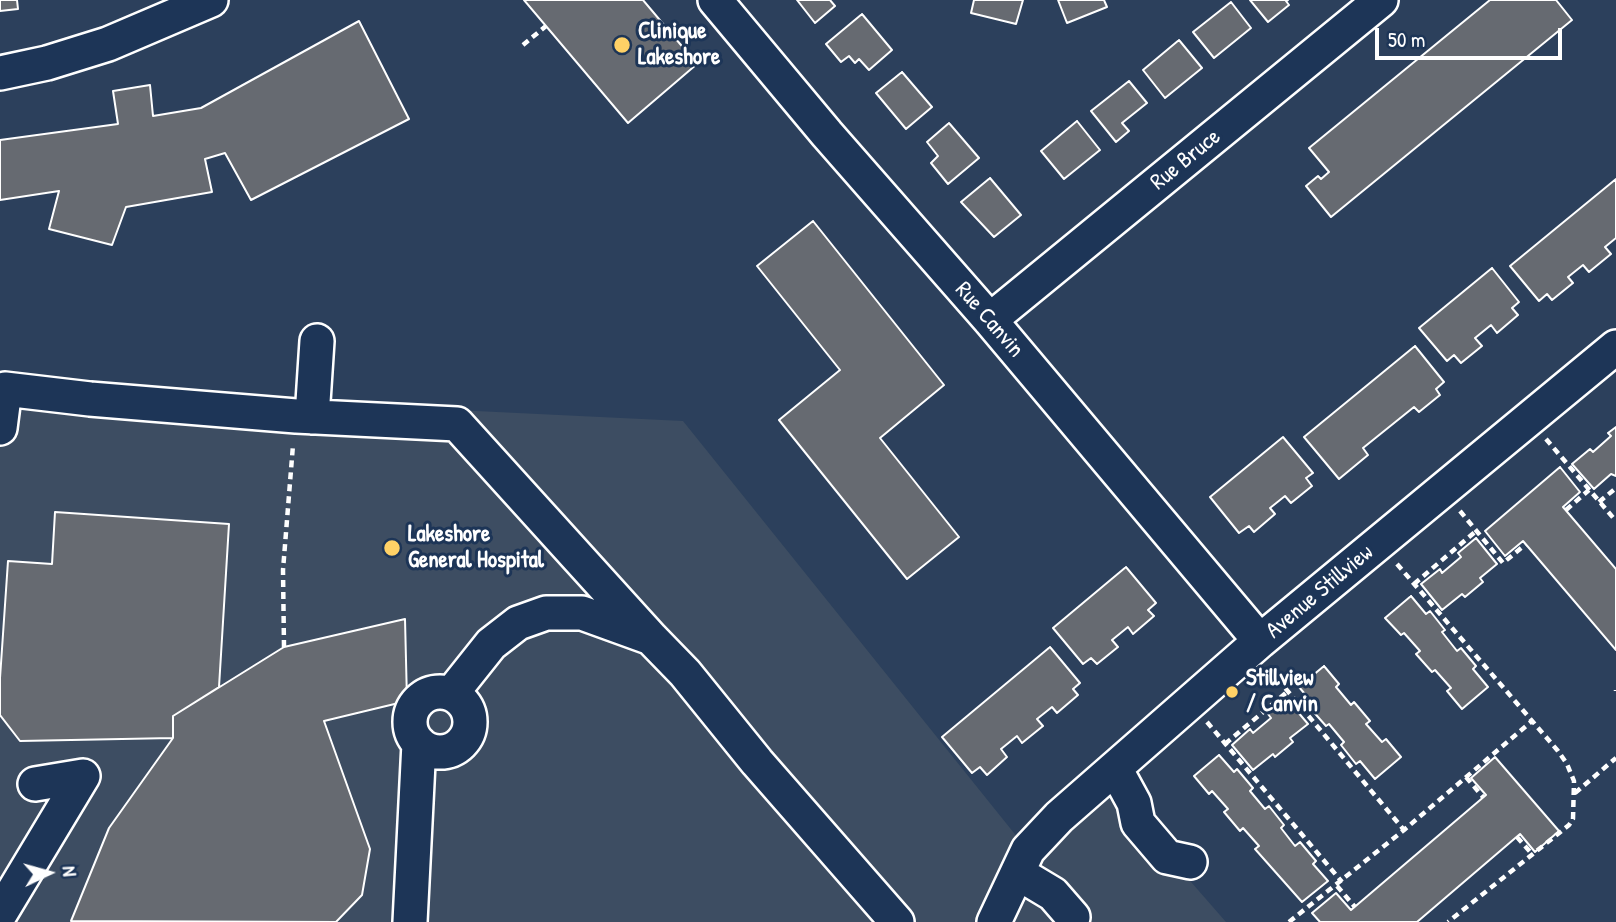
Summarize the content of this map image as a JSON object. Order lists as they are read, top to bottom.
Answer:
{
  "streets": {
    "street": ["Rue Bruce", "Rue Canvin", "Avenue Stillview"]
  },
  "crossings": [
    ["Rue Bruce", "Rue Canvin"],
    ["Rue Canvin", "Avenue Stillview"]
  ],
  "places": ["Clinique Lakeshore", "Lakeshore General Hospital", "Stillview / Canvin"],
  "scale_bar": "50 m",
  "north": "right"
}
